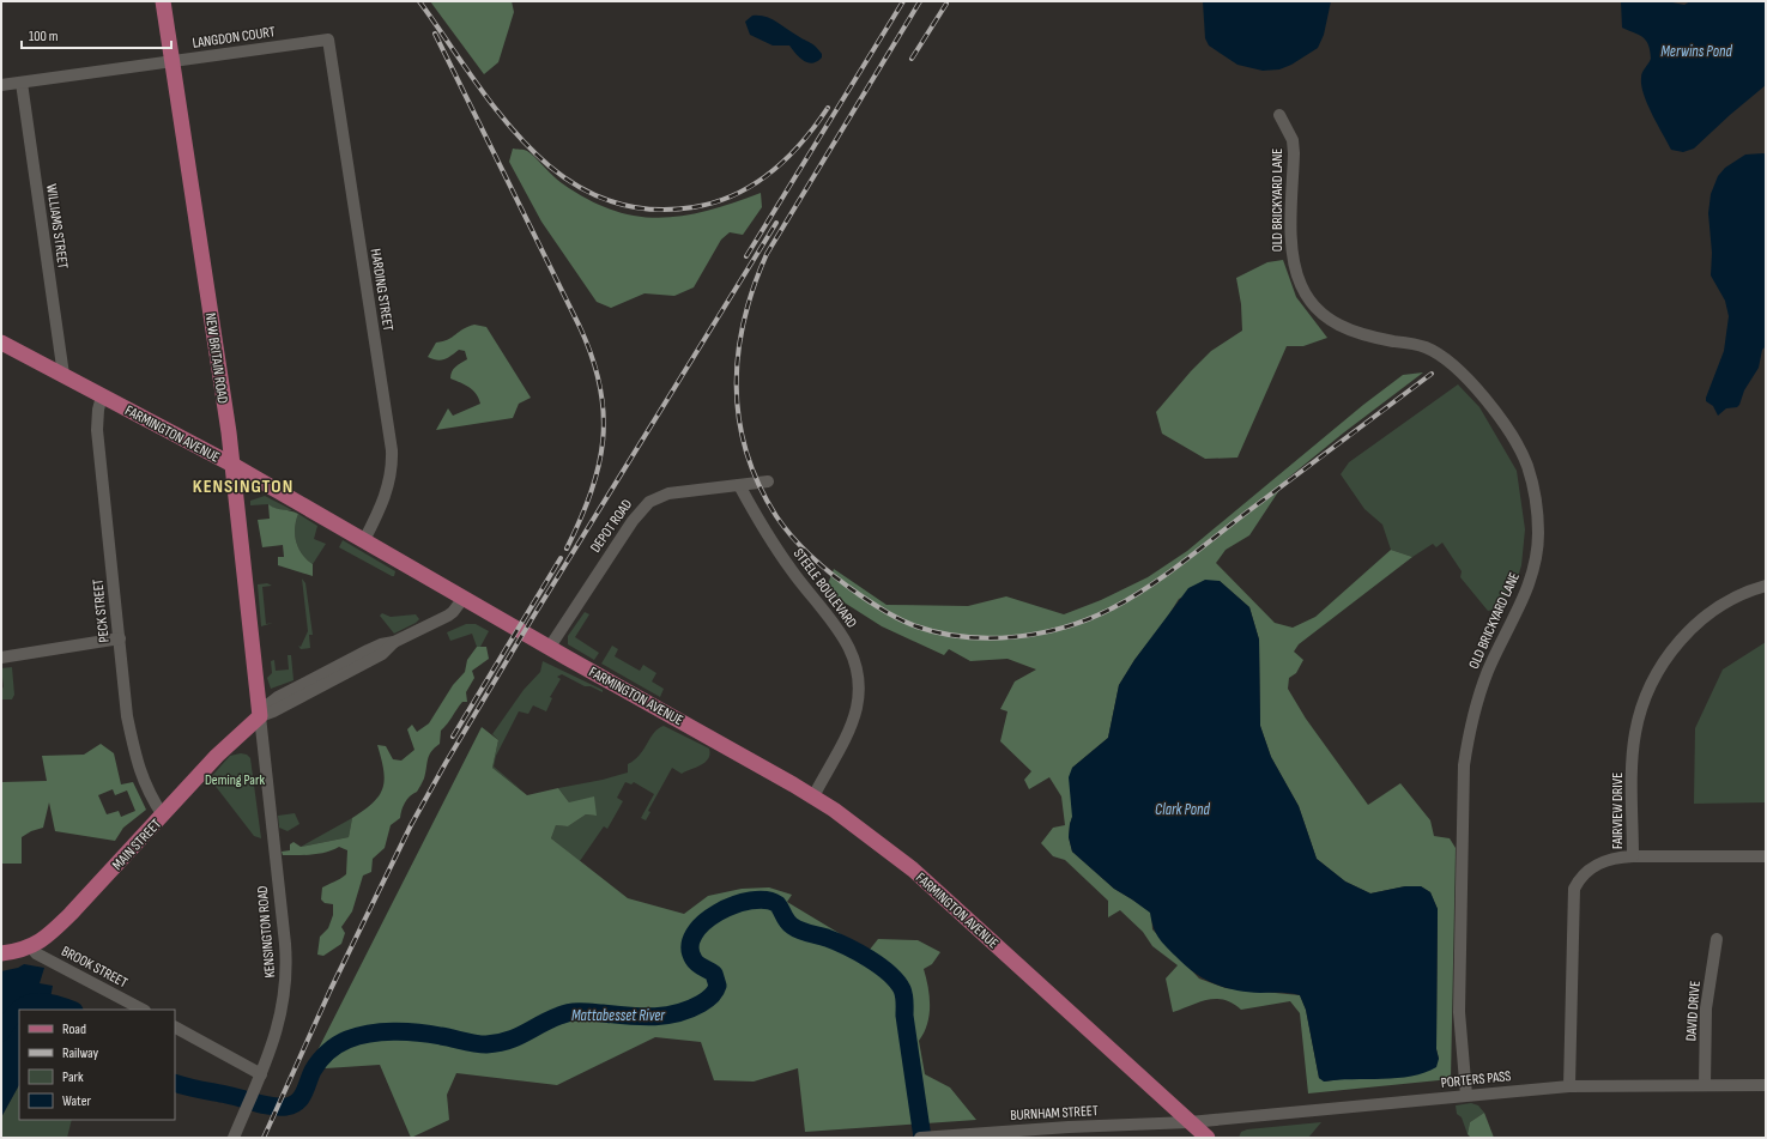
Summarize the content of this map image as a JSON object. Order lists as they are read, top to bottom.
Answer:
{
  "streets": {
    "main road": ["NEW BRITAIN ROAD", "FARMINGTON AVENUE", "MAIN STREET"],
    "street": [
      "LANGDON COURT",
      "OLD BRICKYARD LANE",
      "WILLIAMS STREET",
      "HARDING STREET",
      "DEPOT ROAD",
      "STEELE BOULEVARD",
      "PECK STREET",
      "FAIRVIEW DRIVE",
      "KENSINGTON ROAD",
      "BROOK STREET",
      "DAVID DRIVE",
      "PORTERS PASS",
      "BURNHAM STREET"
    ]
  },
  "crossings": [
    ["LANGDON COURT", "WILLIAMS STREET"],
    ["LANGDON COURT", "HARDING STREET"],
    ["LANGDON COURT", "NEW BRITAIN ROAD"],
    ["OLD BRICKYARD LANE", "PORTERS PASS"],
    ["WILLIAMS STREET", "FARMINGTON AVENUE"],
    ["HARDING STREET", "FARMINGTON AVENUE"],
    ["NEW BRITAIN ROAD", "FARMINGTON AVENUE"],
    ["NEW BRITAIN ROAD", "MAIN STREET"],
    ["NEW BRITAIN ROAD", "KENSINGTON ROAD"],
    ["FARMINGTON AVENUE", "DEPOT ROAD"],
    ["FARMINGTON AVENUE", "STEELE BOULEVARD"],
    ["FARMINGTON AVENUE", "PECK STREET"],
    ["FARMINGTON AVENUE", "MAIN STREET"],
    ["FARMINGTON AVENUE", "PORTERS PASS"],
    ["FARMINGTON AVENUE", "BURNHAM STREET"],
    ["DEPOT ROAD", "STEELE BOULEVARD"],
    ["PECK STREET", "MAIN STREET"],
    ["FAIRVIEW DRIVE", "PORTERS PASS"],
    ["MAIN STREET", "KENSINGTON ROAD"],
    ["MAIN STREET", "BROOK STREET"],
    ["DAVID DRIVE", "PORTERS PASS"],
    ["PORTERS PASS", "BURNHAM STREET"]
  ],
  "districts": ["KENSINGTON"],
  "water": ["Merwins Pond", "Clark Pond", "Mattabesset River"],
  "parks": ["Deming Park"],
  "legend": [
    "Road",
    "Railway",
    "Park",
    "Water"
  ],
  "scale_bar": "100 m"
}
